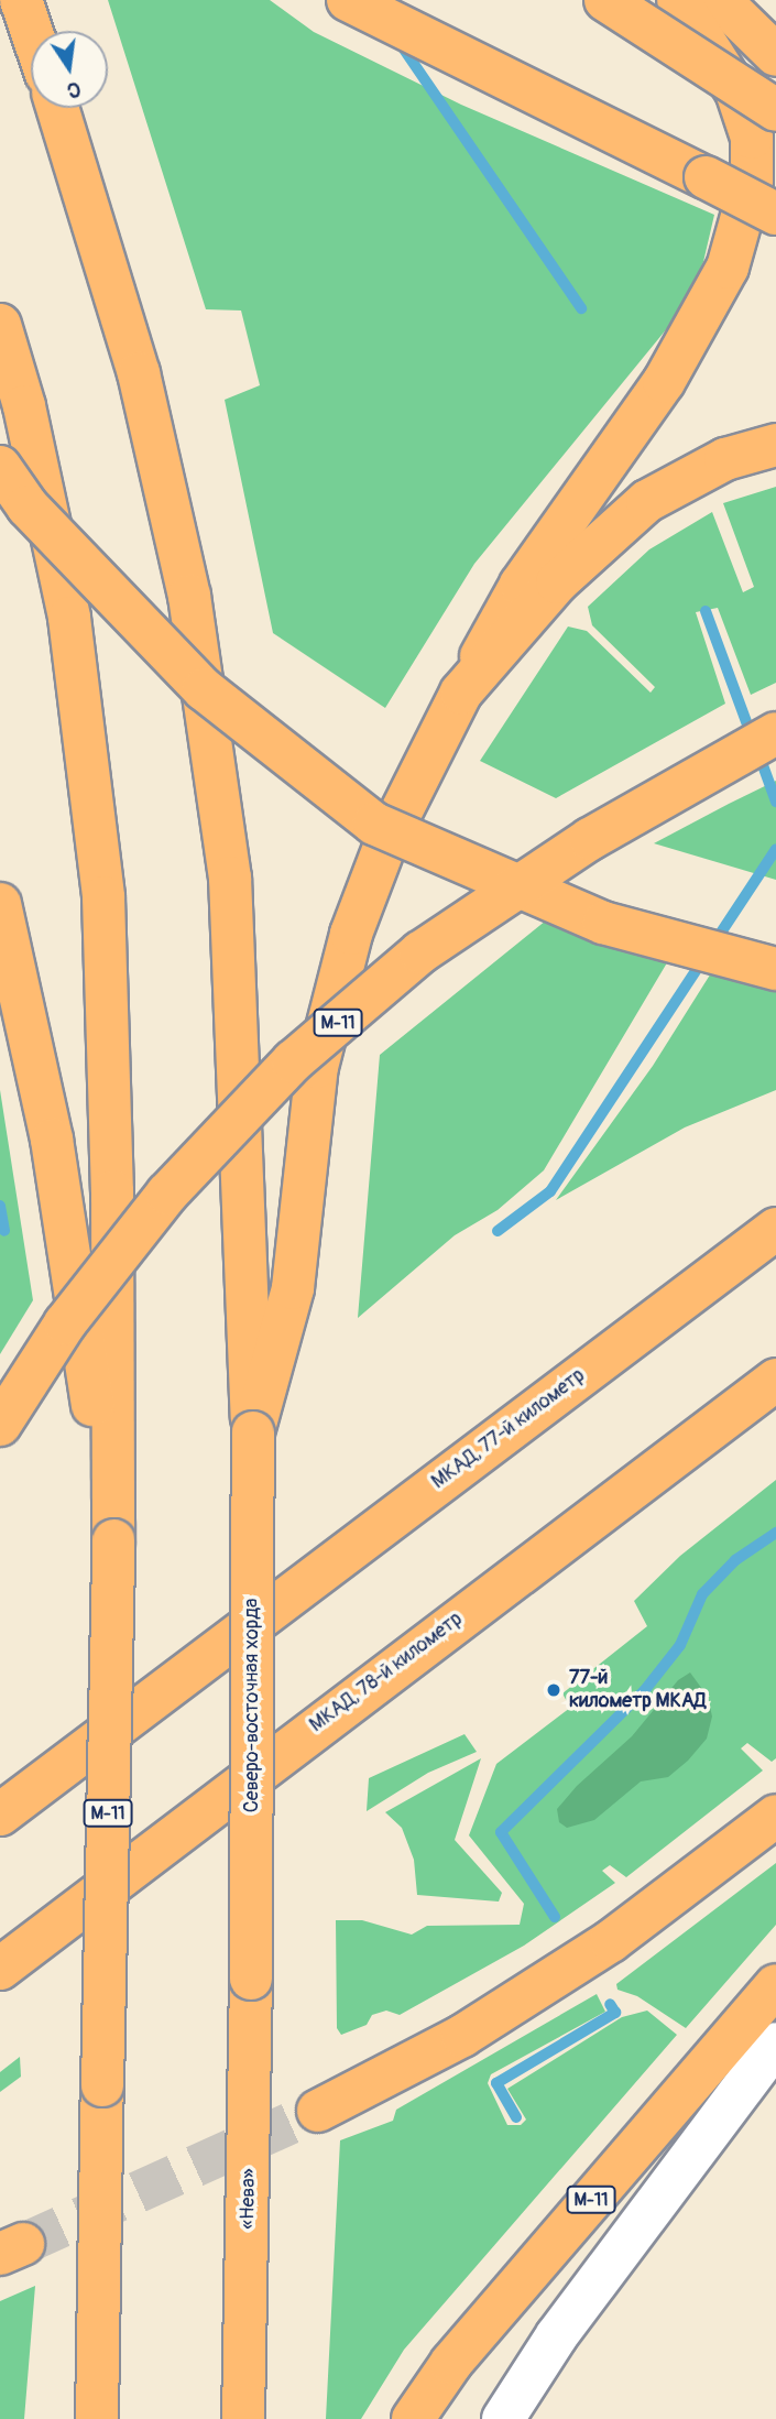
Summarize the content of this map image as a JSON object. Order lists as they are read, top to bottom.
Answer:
{
  "streets": {
    "main road": [
      "М-11",
      "МКАД, 77-й километр",
      "МКАД, 78-й километр",
      "Северо-восточная хорда",
      "«Нева»"
    ]
  },
  "crossings": [
    ["М-11", "Северо-восточная хорда"],
    ["Северо-восточная хорда", "«Нева»"]
  ],
  "places": ["77-й километр МКАД"],
  "north": "bottom"
}
